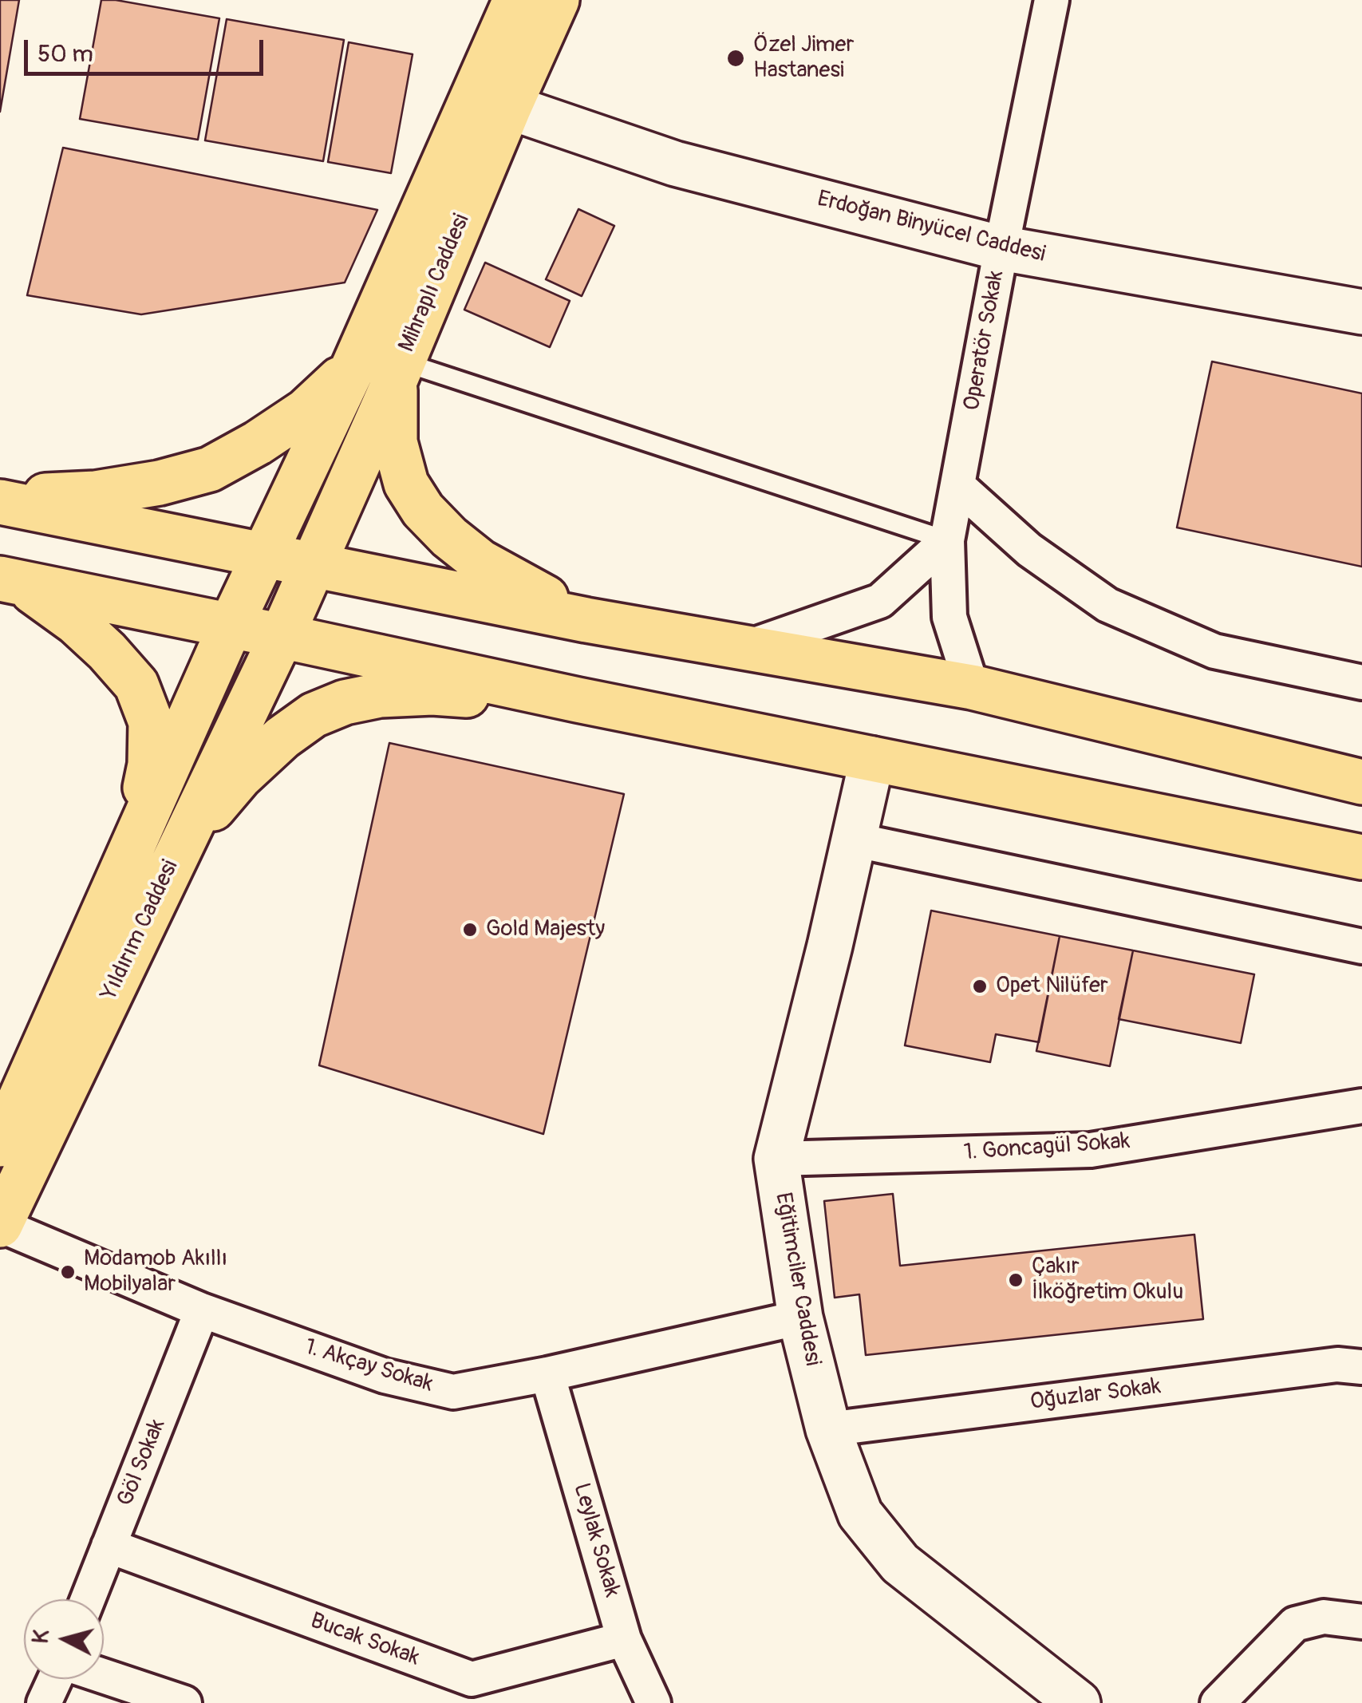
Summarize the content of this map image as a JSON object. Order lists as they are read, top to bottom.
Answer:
{
  "streets": {
    "main road": ["Mihraplı Caddesi", "Yıldırım Caddesi"],
    "street": [
      "Erdoğan Binyücel Caddesi",
      "Operatör Sokak",
      "1. Goncagül Sokak",
      "Eğitimciler Caddesi",
      "1. Akçay Sokak",
      "Oğuzlar Sokak",
      "Göl Sokak",
      "Leylak Sokak",
      "Bucak Sokak"
    ]
  },
  "crossings": [
    ["Erdoğan Binyücel Caddesi", "Mihraplı Caddesi"],
    ["Erdoğan Binyücel Caddesi", "Operatör Sokak"],
    ["Mihraplı Caddesi", "Yıldırım Caddesi"],
    ["Yıldırım Caddesi", "1. Akçay Sokak"],
    ["1. Goncagül Sokak", "Eğitimciler Caddesi"],
    ["Eğitimciler Caddesi", "1. Akçay Sokak"],
    ["Eğitimciler Caddesi", "Oğuzlar Sokak"],
    ["1. Akçay Sokak", "Göl Sokak"],
    ["1. Akçay Sokak", "Leylak Sokak"],
    ["Göl Sokak", "Bucak Sokak"],
    ["Leylak Sokak", "Bucak Sokak"]
  ],
  "places": [
    "Özel Jimer Hastanesi",
    "Gold Majesty",
    "Opet Nilüfer",
    "Modamob Akıllı Mobilyalar",
    "Çakır İlköğretim Okulu"
  ],
  "scale_bar": "50 m",
  "north": "left"
}
